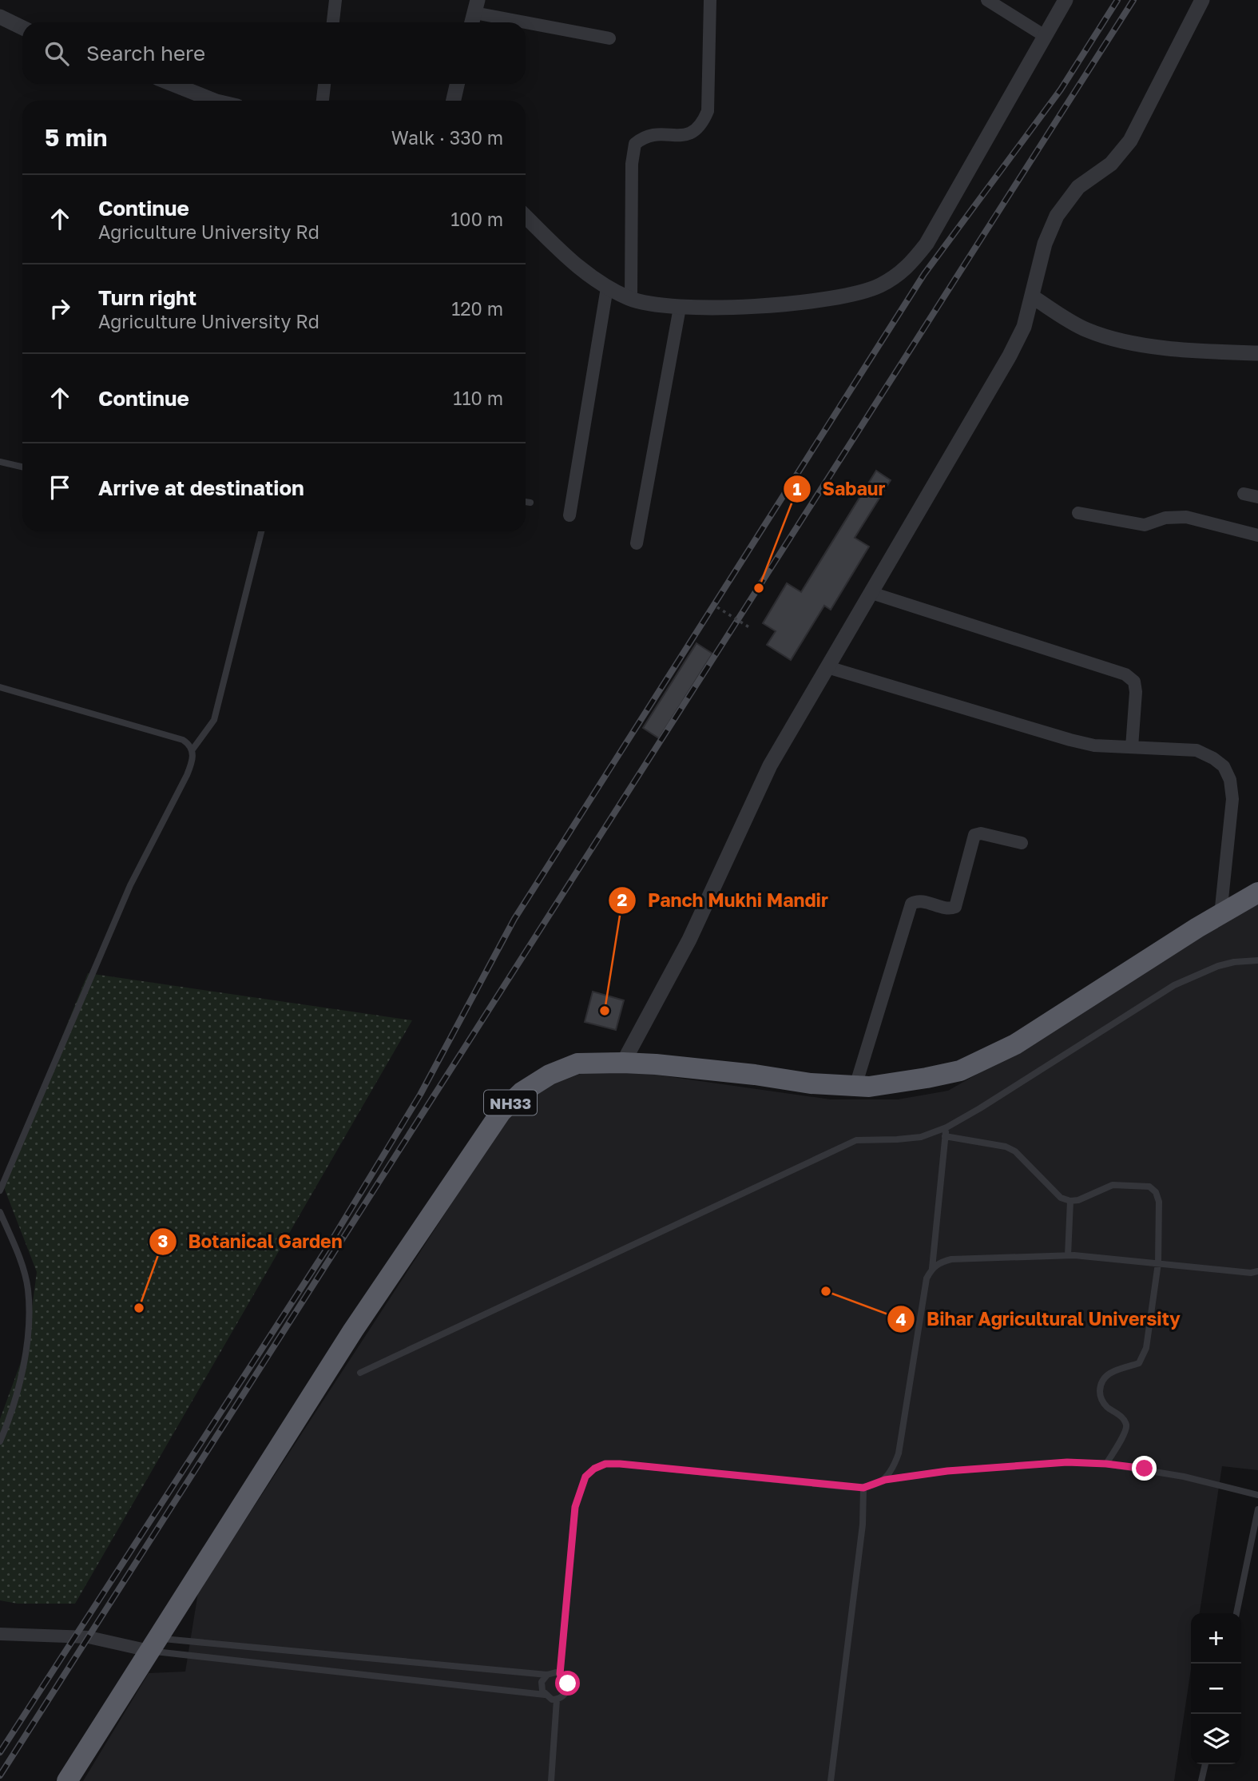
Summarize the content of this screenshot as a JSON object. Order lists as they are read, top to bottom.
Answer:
{
  "streets": {
    "highway": ["NH33"]
  },
  "places": [
    "Sabaur",
    "Panch Mukhi Mandir",
    "Bihar Agricultural University",
    "Botanical Garden"
  ],
  "page": {
    "search": "Search here",
    "heading": ["5 min", "Walk · 330 m"],
    "list": [
      ["Continue", "Agriculture University Rd", "100 m"],
      ["Turn right", "Agriculture University Rd", "120 m"],
      ["Continue", "110 m"],
      "Arrive at destination"
    ],
    "map_buttons": ["+", "−"]
  }
}
